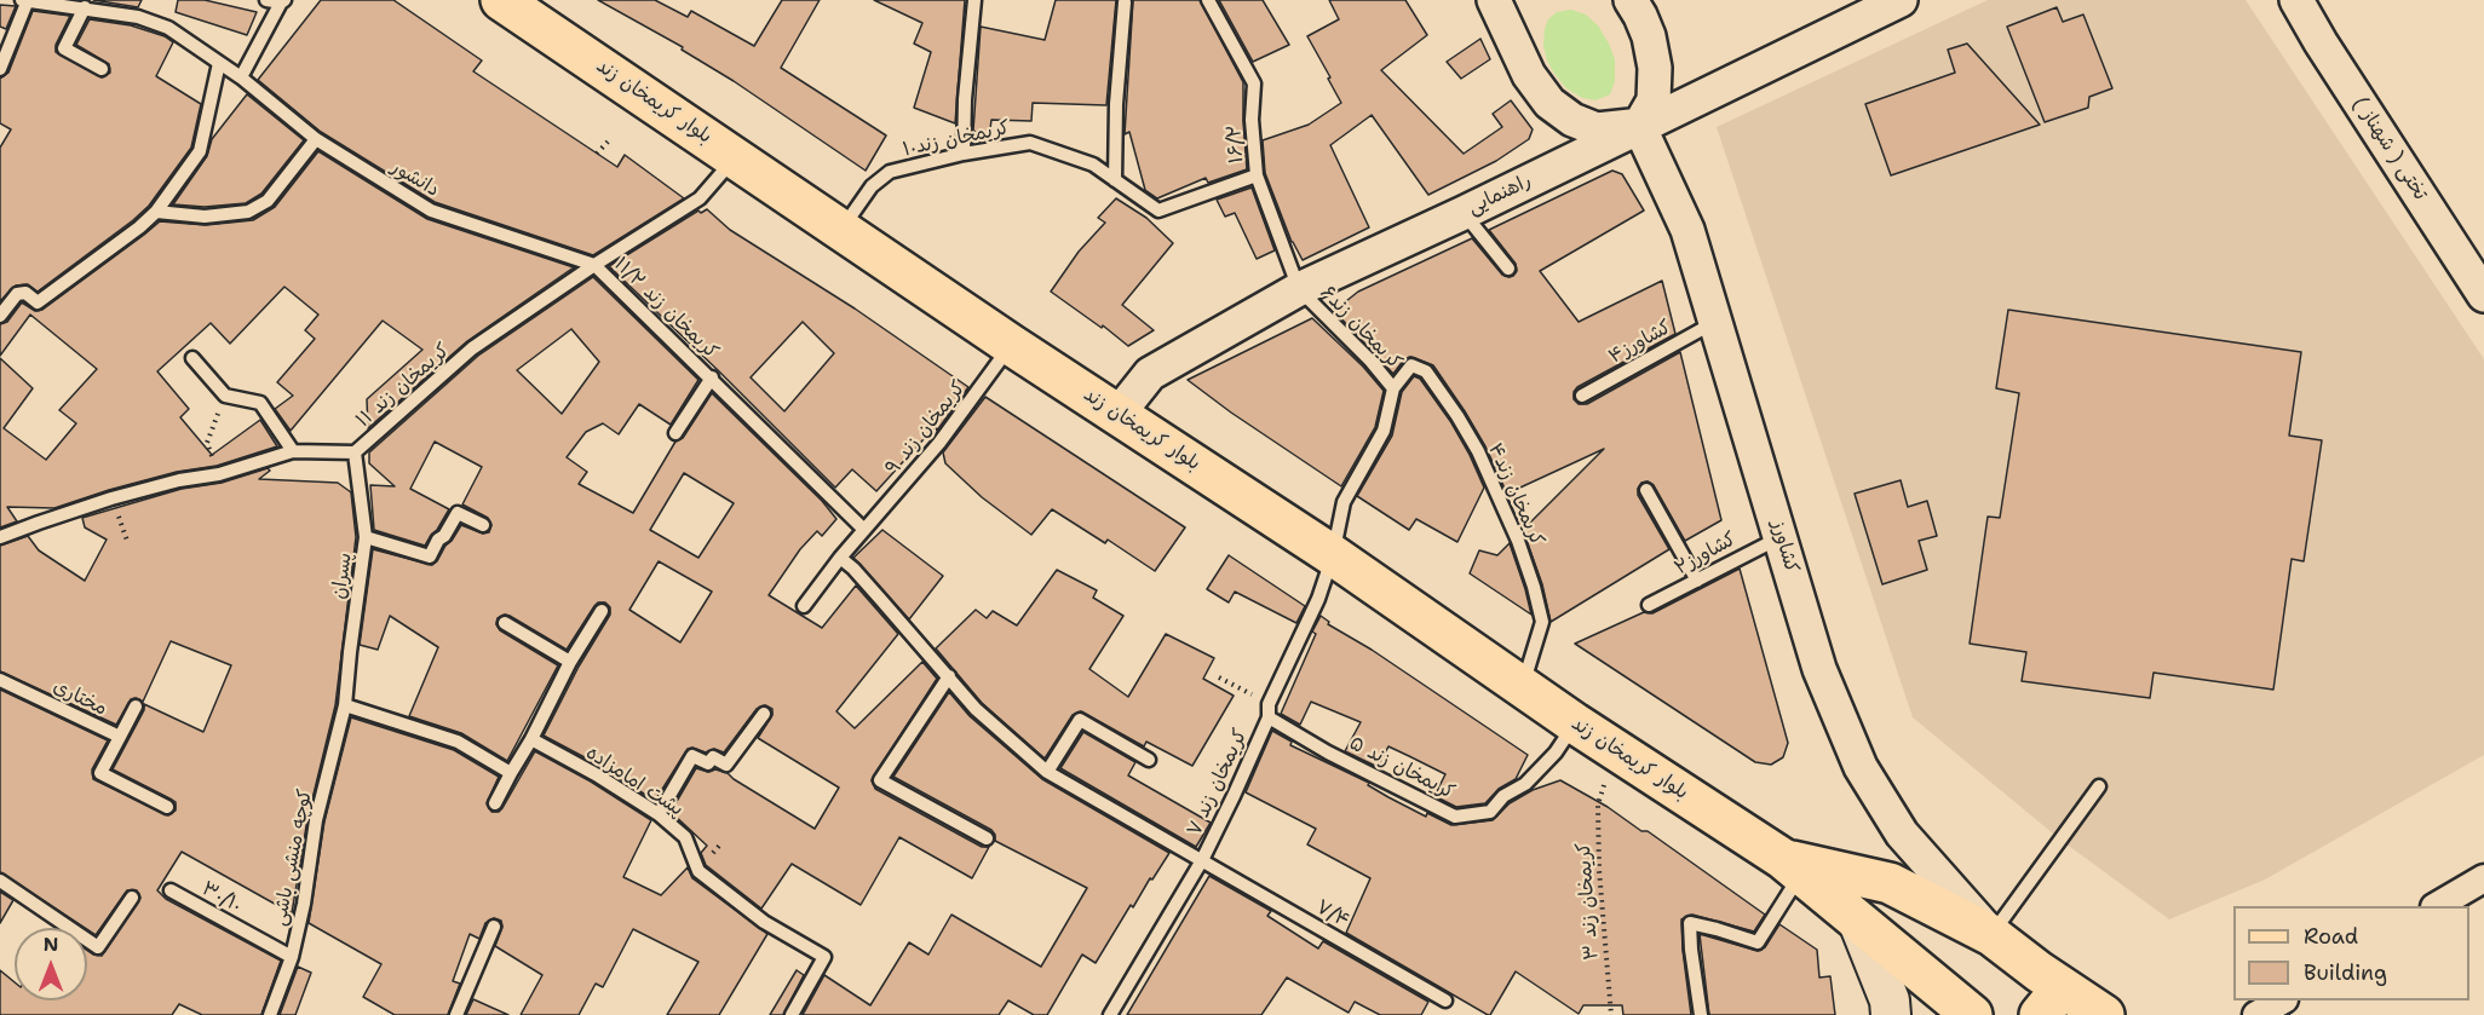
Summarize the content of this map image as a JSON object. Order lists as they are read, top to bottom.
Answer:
{
  "streets": {
    "main road": ["بلوار کریمخان زند"],
    "street": ["تختی ( شهناز )", "راهنمایی", "کشاورز"],
    "lane": [
      "کریمخان زند۱۰",
      "۱۶/۲",
      "دانشور",
      "کریمخان زند ۱۱/۲",
      "کریمخان زند۶",
      "کشاورز۴",
      "کریمخان زند ۱۱",
      "کریمخان زند ۹",
      "کریمخان زند۴",
      "کشاورز۲",
      "پسران",
      "مختاری",
      "کریمخان زند ۵",
      "پشت امامزاده",
      "کریمخان زند ۷",
      "کوچه منشی باشی",
      "۳۰/۱۰",
      "۷/۴"
    ],
    "path": ["کریمخان زند ۳"]
  },
  "crossings": [
    ["بلوار کریمخان زند", "کریمخان زند۱۰"],
    ["بلوار کریمخان زند", "راهنمایی"],
    ["بلوار کریمخان زند", "کریمخان زند۶"],
    ["بلوار کریمخان زند", "کریمخان زند ۱۱"],
    ["بلوار کریمخان زند", "کریمخان زند ۹"],
    ["بلوار کریمخان زند", "کریمخان زند۴"],
    ["بلوار کریمخان زند", "کشاورز"],
    ["بلوار کریمخان زند", "کریمخان زند ۵"],
    ["بلوار کریمخان زند", "کریمخان زند ۷"],
    ["کریمخان زند۱۰", "۱۶/۲"],
    ["۱۶/۲", "راهنمایی"],
    ["۱۶/۲", "کریمخان زند۶"],
    ["دانشور", "کریمخان زند ۱۱/۲"],
    ["دانشور", "کریمخان زند ۱۱"],
    ["راهنمایی", "کریمخان زند۶"],
    ["راهنمایی", "کشاورز"],
    ["کریمخان زند ۱۱/۲", "کریمخان زند ۱۱"],
    ["کریمخان زند ۱۱/۲", "کریمخان زند ۹"],
    ["کریمخان زند۶", "کریمخان زند۴"],
    ["کریمخان زند۶", "کریمخان زند ۷"],
    ["کشاورز۴", "کشاورز"],
    ["کریمخان زند ۱۱", "پسران"],
    ["کریمخان زند ۹", "۷/۴"],
    ["کشاورز", "کشاورز۲"],
    ["پسران", "کوچه منشی باشی"],
    ["کریمخان زند ۵", "کریمخان زند ۷"],
    ["کریمخان زند ۷", "۷/۴"],
    ["کوچه منشی باشی", "۳۰/۱۰"]
  ],
  "legend": ["Road", "Building"],
  "north": "top"
}
